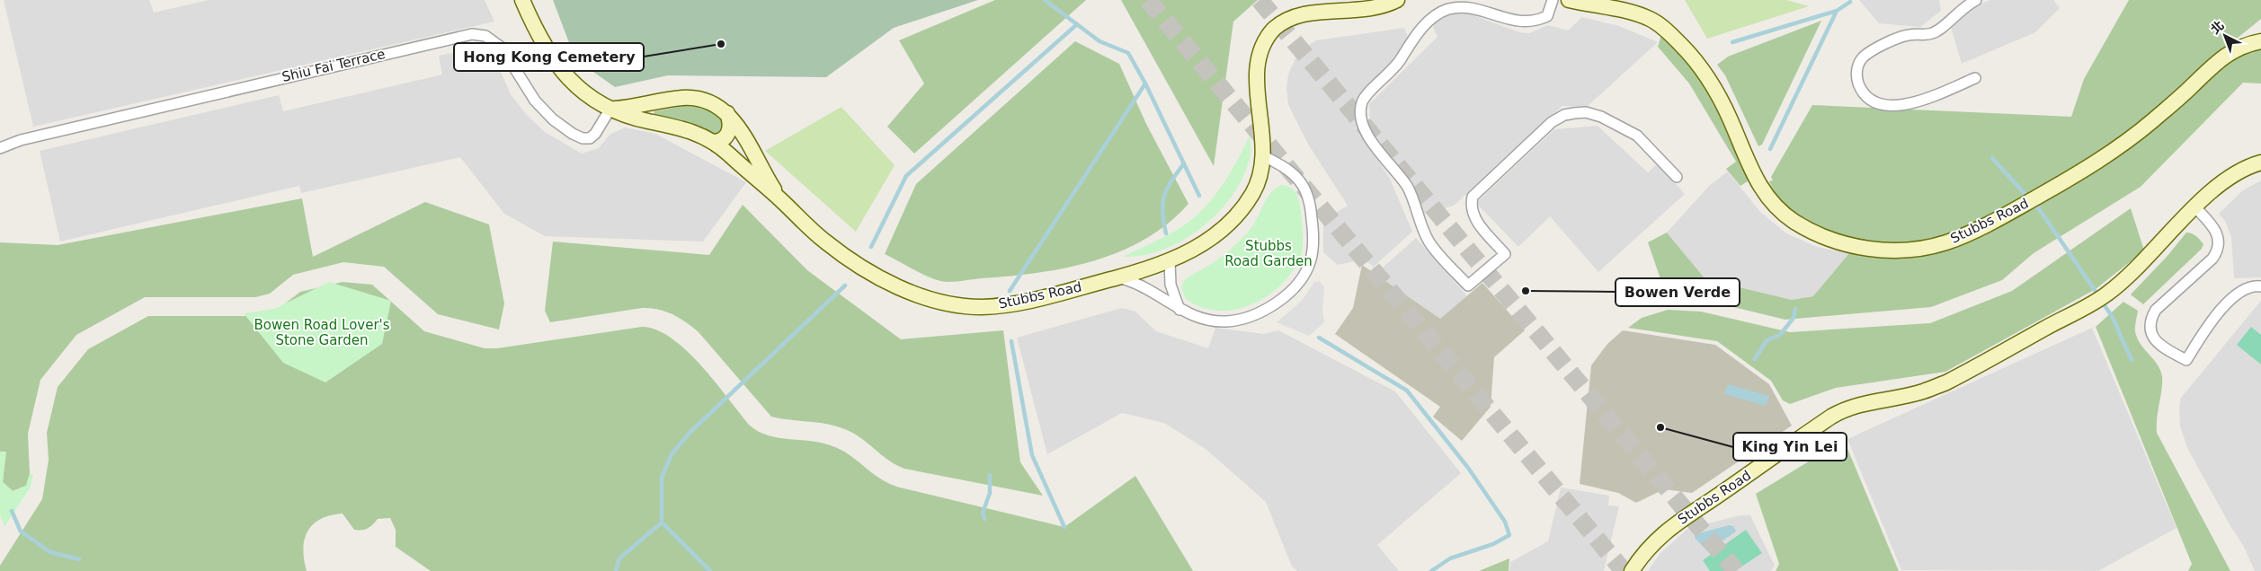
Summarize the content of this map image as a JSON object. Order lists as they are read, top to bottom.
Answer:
{
  "streets": {
    "main road": ["Stubbs Road"],
    "street": ["Shiu Fai Terrace"]
  },
  "crossings": [
    ["Shiu Fai Terrace", "Stubbs Road"]
  ],
  "parks": ["Stubbs Road Garden", "Bowen Road Lover's Stone Garden"],
  "places": ["Hong Kong Cemetery", "Bowen Verde", "King Yin Lei"],
  "north": "top left"
}
